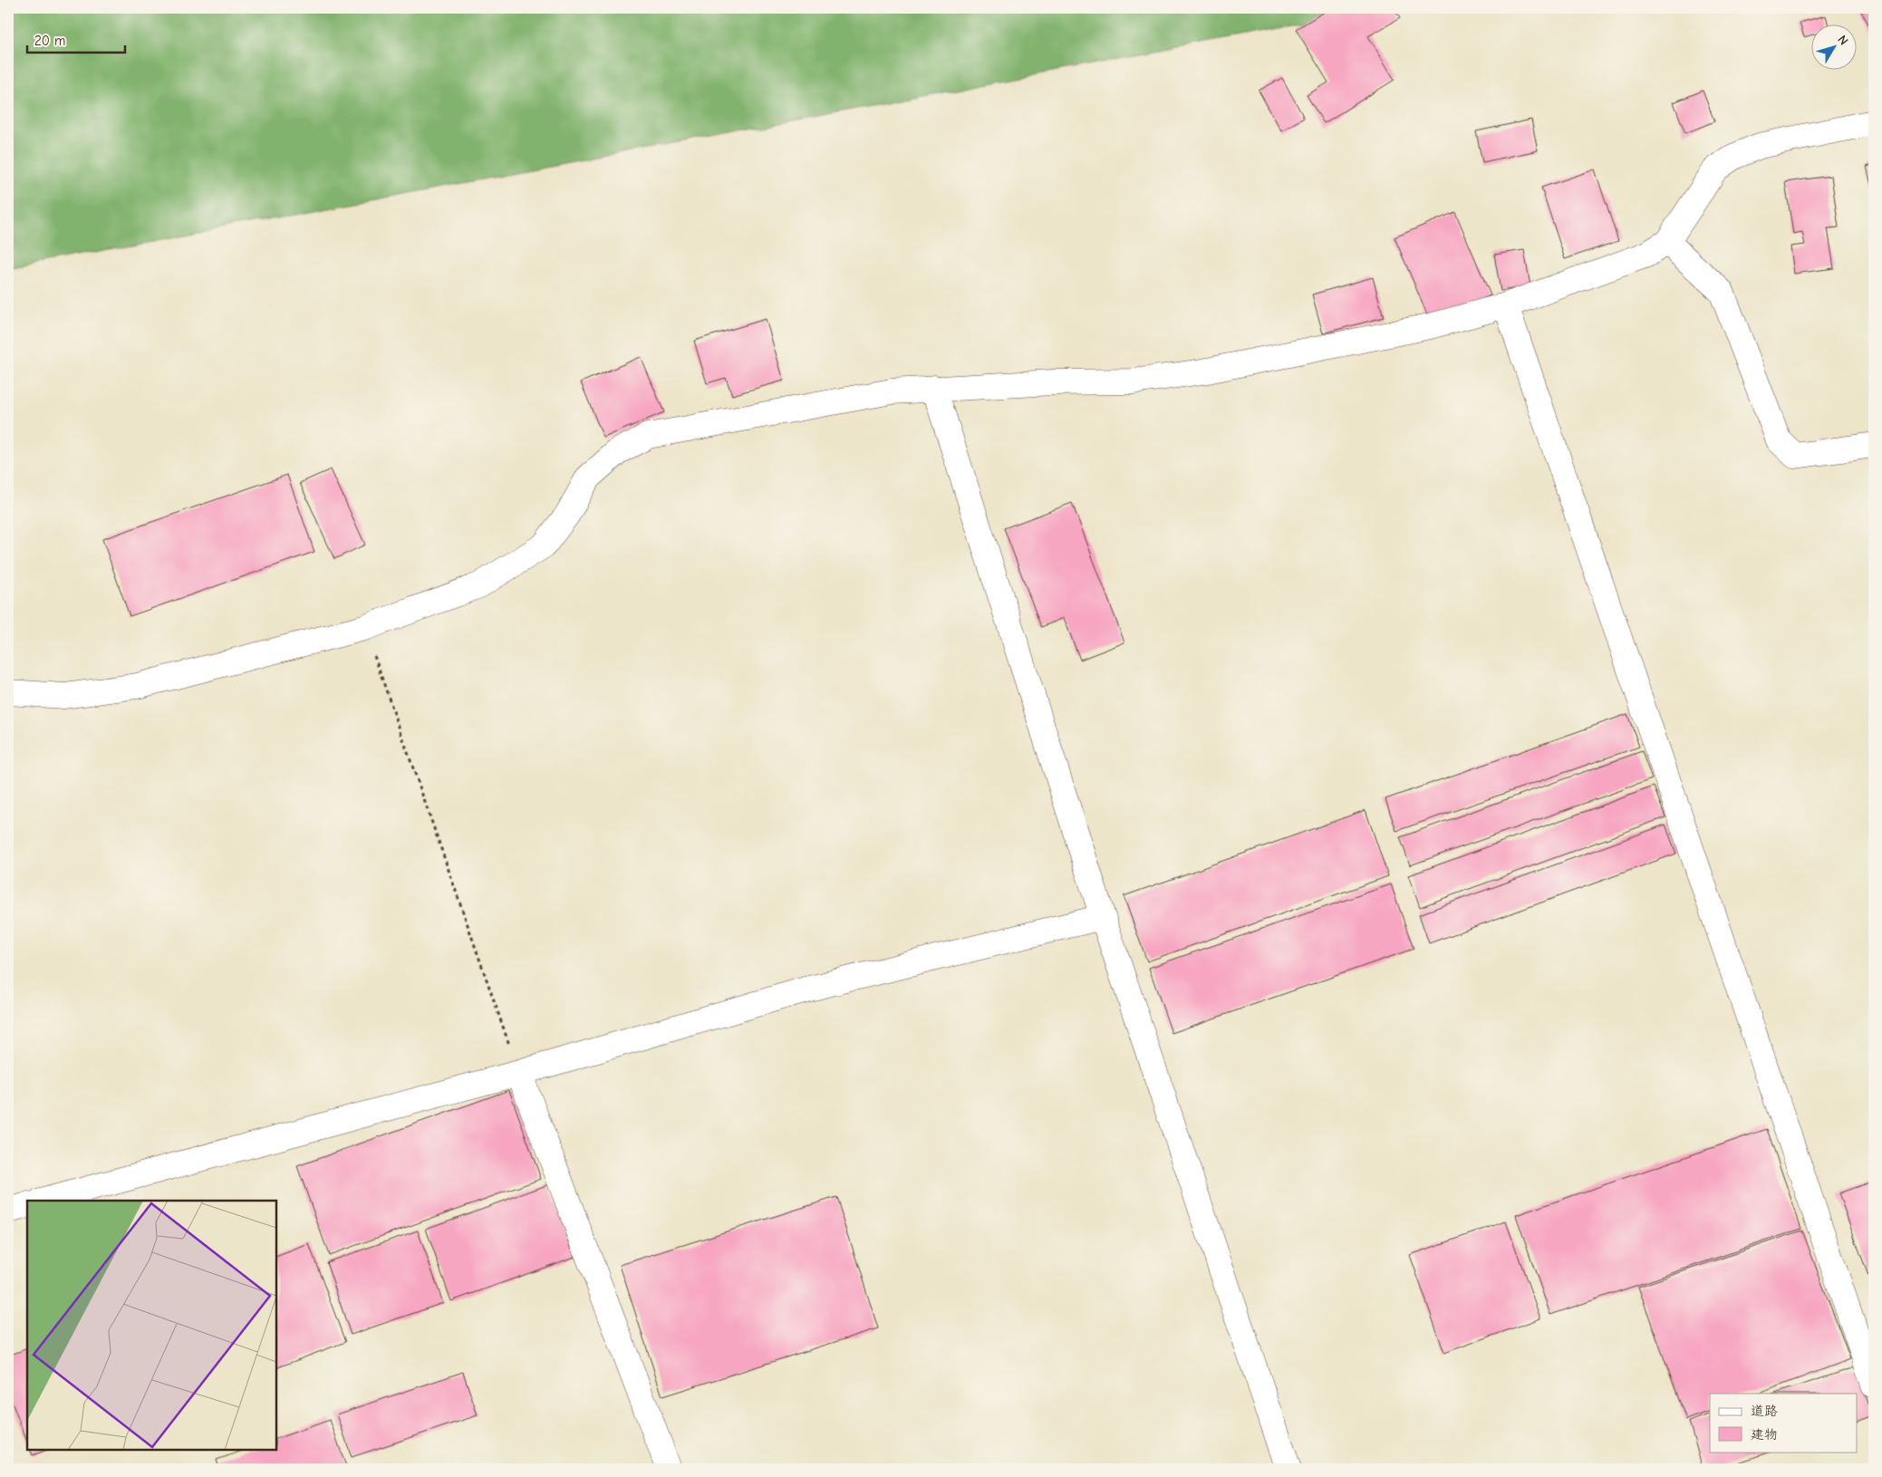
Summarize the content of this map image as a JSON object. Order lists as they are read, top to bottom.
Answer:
{
  "legend": ["道路", "建物"],
  "scale_bar": "20 m",
  "north": "top right"
}
